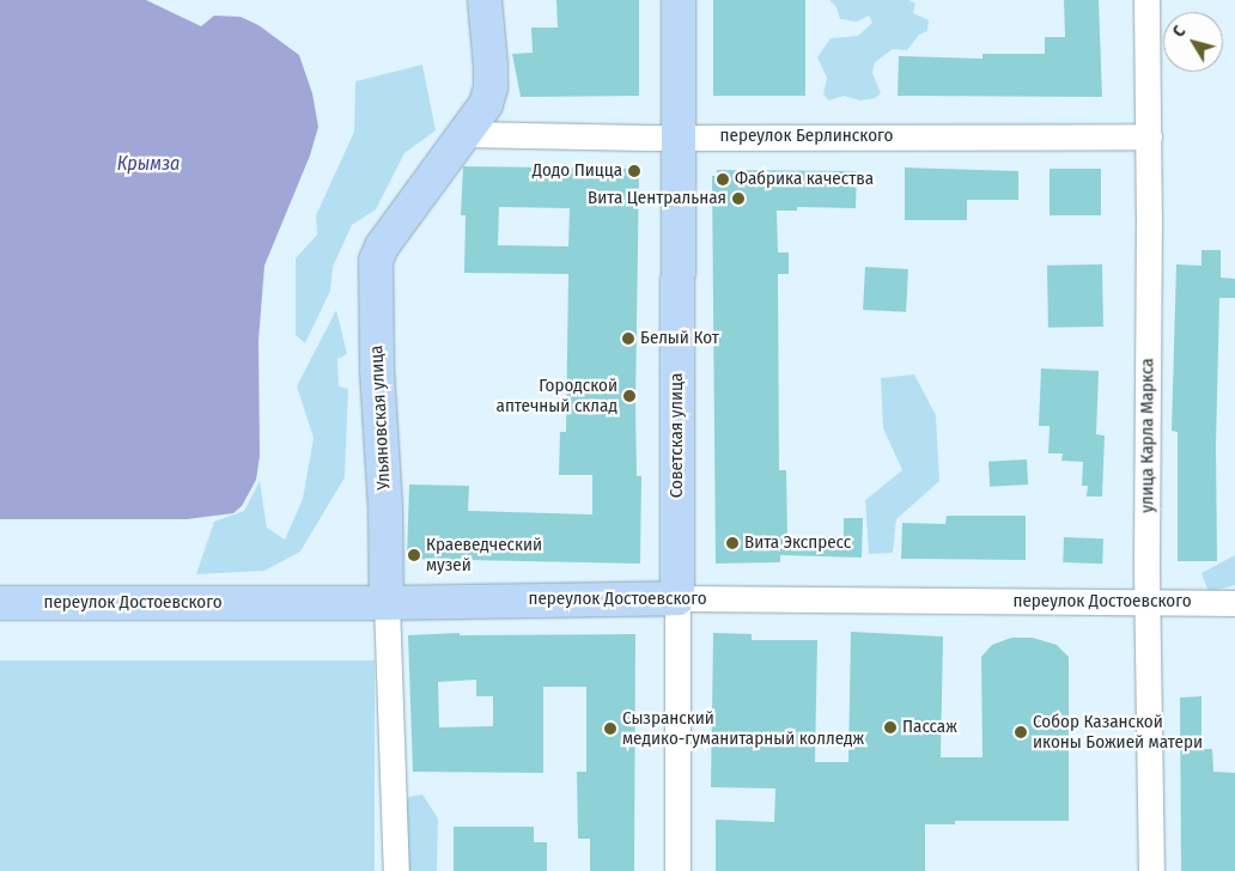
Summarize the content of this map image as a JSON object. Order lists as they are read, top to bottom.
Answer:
{
  "streets": {
    "main road": ["Ульяновская улица", "Советская улица", "переулок Достоевского"],
    "street": ["переулок Берлинского", "улица Карла Маркса"]
  },
  "crossings": [
    ["переулок Берлинского", "Ульяновская улица"],
    ["переулок Берлинского", "Советская улица"],
    ["переулок Берлинского", "улица Карла Маркса"],
    ["Ульяновская улица", "переулок Достоевского"],
    ["Советская улица", "переулок Достоевского"],
    ["улица Карла Маркса", "переулок Достоевского"]
  ],
  "water": ["Крымза"],
  "places": [
    "Додо Пицца",
    "Фабрика качества",
    "Вита Центральная",
    "Белый Кот",
    "Городской аптечный склад",
    "Вита Экспресс",
    "Краеведческий музей",
    "Пассаж",
    "Сызранский медико-гуманитарный колледж",
    "Собор Казанской иконы Божией матери"
  ],
  "north": "top left"
}
